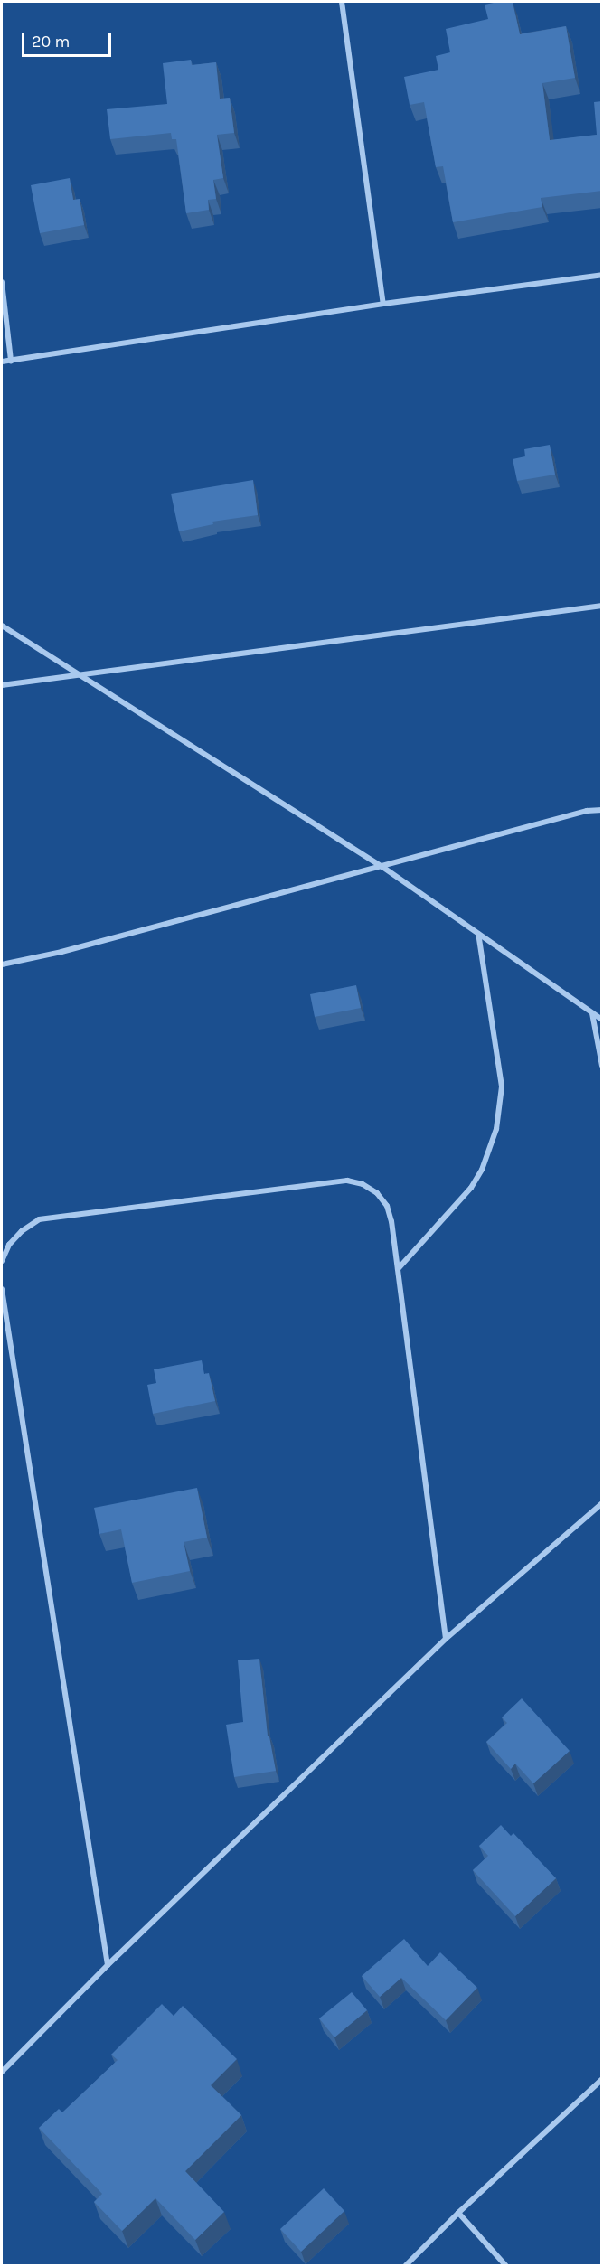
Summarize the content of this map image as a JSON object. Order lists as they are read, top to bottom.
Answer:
{
  "scale_bar": "20 m"
}
